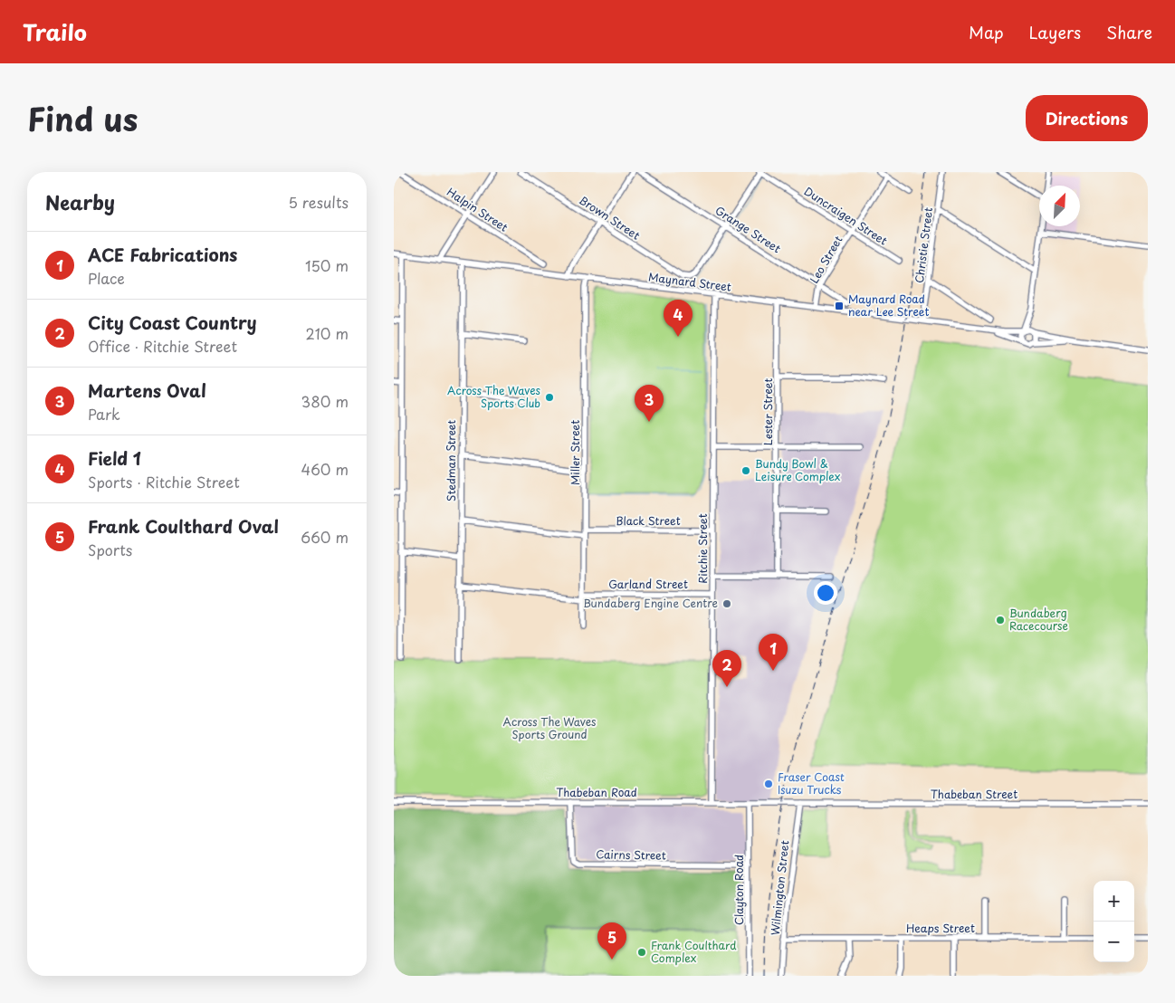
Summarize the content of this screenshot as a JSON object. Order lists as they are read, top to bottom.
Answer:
{
  "streets": {
    "street": [
      "Halpin Street",
      "Duncraigen Street",
      "Brown Street",
      "Grange Street",
      "Christie Street",
      "Leo Street",
      "Maynard Street",
      "Lester Street",
      "Miller Street",
      "Stedman Street",
      "Black Street",
      "Ritchie Street",
      "Garland Street",
      "Thabeban Road",
      "Thabeban Street",
      "Cairns Street",
      "Wilmington Street",
      "Clayton Road",
      "Heaps Street"
    ]
  },
  "crossings": [
    ["Duncraigen Street", "Leo Street"],
    ["Brown Street", "Grange Street"],
    ["Grange Street", "Leo Street"],
    ["Christie Street", "Maynard Street"],
    ["Leo Street", "Maynard Street"],
    ["Maynard Street", "Lester Street"],
    ["Maynard Street", "Miller Street"],
    ["Maynard Street", "Stedman Street"],
    ["Maynard Street", "Ritchie Street"],
    ["Miller Street", "Black Street"],
    ["Miller Street", "Garland Street"],
    ["Stedman Street", "Black Street"],
    ["Stedman Street", "Garland Street"],
    ["Black Street", "Ritchie Street"],
    ["Ritchie Street", "Garland Street"],
    ["Ritchie Street", "Thabeban Road"],
    ["Thabeban Road", "Thabeban Street"],
    ["Thabeban Road", "Cairns Street"],
    ["Thabeban Road", "Wilmington Street"],
    ["Thabeban Road", "Clayton Road"],
    ["Thabeban Street", "Wilmington Street"],
    ["Cairns Street", "Clayton Road"],
    ["Wilmington Street", "Heaps Street"]
  ],
  "parks": ["Across The Waves Sports Ground"],
  "places": {
    "transit": ["Maynard Road near Lee Street"],
    "other": [
      "Across The Waves Sports Club",
      "Bundy Bowl & Leisure Complex",
      "Bundaberg Engine Centre",
      "Bundaberg Racecourse",
      "Fraser Coast Isuzu Trucks",
      "Frank Coulthard Complex"
    ]
  },
  "north": "top right",
  "page": {
    "header": "Trailo",
    "nav": ["Map", "Layers", "Share"],
    "title": "Find us",
    "buttons": "Directions",
    "heading": ["Nearby", "5 results"],
    "list": [
      {
        "mark": "1",
        "name": "ACE Fabrications",
        "note": "Place",
        "value": "150 m"
      },
      {
        "mark": "2",
        "name": "City Coast Country",
        "note": "Office · Ritchie Street",
        "value": "210 m"
      },
      {
        "mark": "3",
        "name": "Martens Oval",
        "note": "Park",
        "value": "380 m"
      },
      {
        "mark": "4",
        "name": "Field 1",
        "note": "Sports · Ritchie Street",
        "value": "460 m"
      },
      {
        "mark": "5",
        "name": "Frank Coulthard Oval",
        "note": "Sports",
        "value": "660 m"
      }
    ],
    "pins": [
      "4",
      "3",
      "1",
      "2",
      "5"
    ],
    "map_buttons": ["+", "−"]
  }
}
